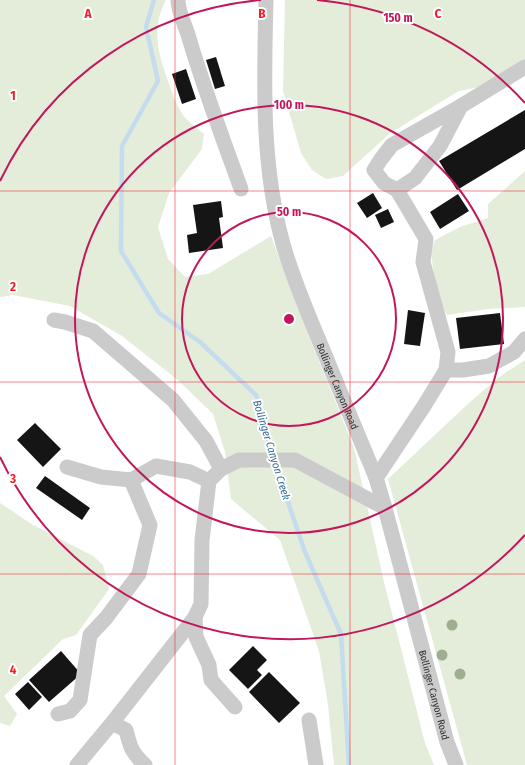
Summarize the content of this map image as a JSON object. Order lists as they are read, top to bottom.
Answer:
{
  "streets": {
    "street": ["Bollinger Canyon Road"]
  },
  "water": ["Bollinger Canyon Creek"],
  "grid": {
    "columns": ["A", "B", "C"],
    "rows": [
      "1",
      "2",
      "3",
      "4"
    ]
  },
  "rings": ["150 m", "100 m", "50 m"]
}
